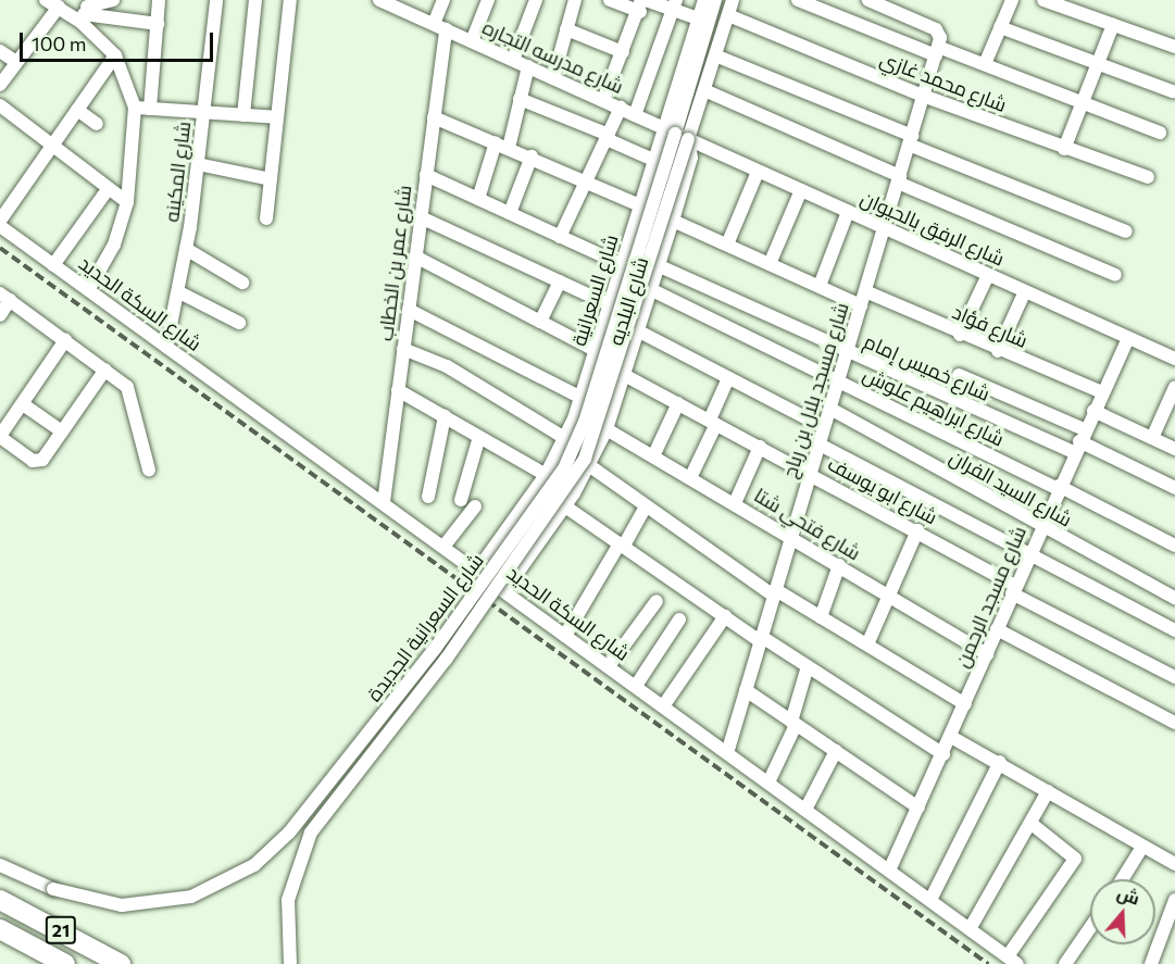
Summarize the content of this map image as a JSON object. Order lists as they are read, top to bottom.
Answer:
{
  "streets": {
    "highway": ["21"],
    "street": [
      "شارع مدرسه التجاره",
      "شارع محمد غازي",
      "شارع المكينه",
      "شارع الرفق بالحيوان",
      "شارع عمر بن الخطاب",
      "شارع السعرانية",
      "شارع البلديه",
      "شارع السكة الحديد",
      "شارع فؤاد",
      "شارع خميس إمام",
      "شارع مسجد بلال بن رباح",
      "شارع ابراهيم علوش",
      "شارع السيد الفران",
      "شارع ابو يوسف",
      "شارع فتحي شتا",
      "شارع مسجد الرحمن",
      "شارع السعرانية الجديدة"
    ]
  },
  "crossings": [
    ["شارع مدرسه التجاره", "شارع الرفق بالحيوان"],
    ["شارع مدرسه التجاره", "شارع عمر بن الخطاب"],
    ["شارع مدرسه التجاره", "شارع السعرانية"],
    ["شارع مدرسه التجاره", "شارع السعرانية الجديدة"],
    ["شارع محمد غازي", "شارع البلديه"],
    ["شارع محمد غازي", "شارع مسجد بلال بن رباح"],
    ["شارع المكينه", "شارع السكة الحديد"],
    ["شارع الرفق بالحيوان", "شارع السعرانية"],
    ["شارع الرفق بالحيوان", "شارع البلديه"],
    ["شارع الرفق بالحيوان", "شارع مسجد بلال بن رباح"],
    ["شارع الرفق بالحيوان", "شارع مسجد الرحمن"],
    ["شارع الرفق بالحيوان", "شارع السعرانية الجديدة"],
    ["شارع عمر بن الخطاب", "شارع السكة الحديد"],
    ["شارع السعرانية", "شارع السكة الحديد"],
    ["شارع السعرانية", "شارع السعرانية الجديدة"],
    ["شارع البلديه", "شارع السكة الحديد"],
    ["شارع البلديه", "شارع خميس إمام"],
    ["شارع البلديه", "شارع ابراهيم علوش"],
    ["شارع البلديه", "شارع ابو يوسف"],
    ["شارع البلديه", "شارع فتحي شتا"],
    ["شارع البلديه", "شارع السعرانية الجديدة"],
    ["شارع السكة الحديد", "شارع مسجد بلال بن رباح"],
    ["شارع السكة الحديد", "شارع مسجد الرحمن"],
    ["شارع فؤاد", "شارع مسجد بلال بن رباح"],
    ["شارع فؤاد", "شارع مسجد الرحمن"],
    ["شارع خميس إمام", "شارع مسجد بلال بن رباح"],
    ["شارع خميس إمام", "شارع مسجد الرحمن"],
    ["شارع مسجد بلال بن رباح", "شارع ابراهيم علوش"],
    ["شارع مسجد بلال بن رباح", "شارع السيد الفران"],
    ["شارع مسجد بلال بن رباح", "شارع ابو يوسف"],
    ["شارع مسجد بلال بن رباح", "شارع فتحي شتا"],
    ["شارع ابراهيم علوش", "شارع مسجد الرحمن"],
    ["شارع السيد الفران", "شارع مسجد الرحمن"],
    ["شارع ابو يوسف", "شارع مسجد الرحمن"],
    ["شارع فتحي شتا", "شارع مسجد الرحمن"]
  ],
  "scale_bar": "100 m",
  "north": "top"
}
